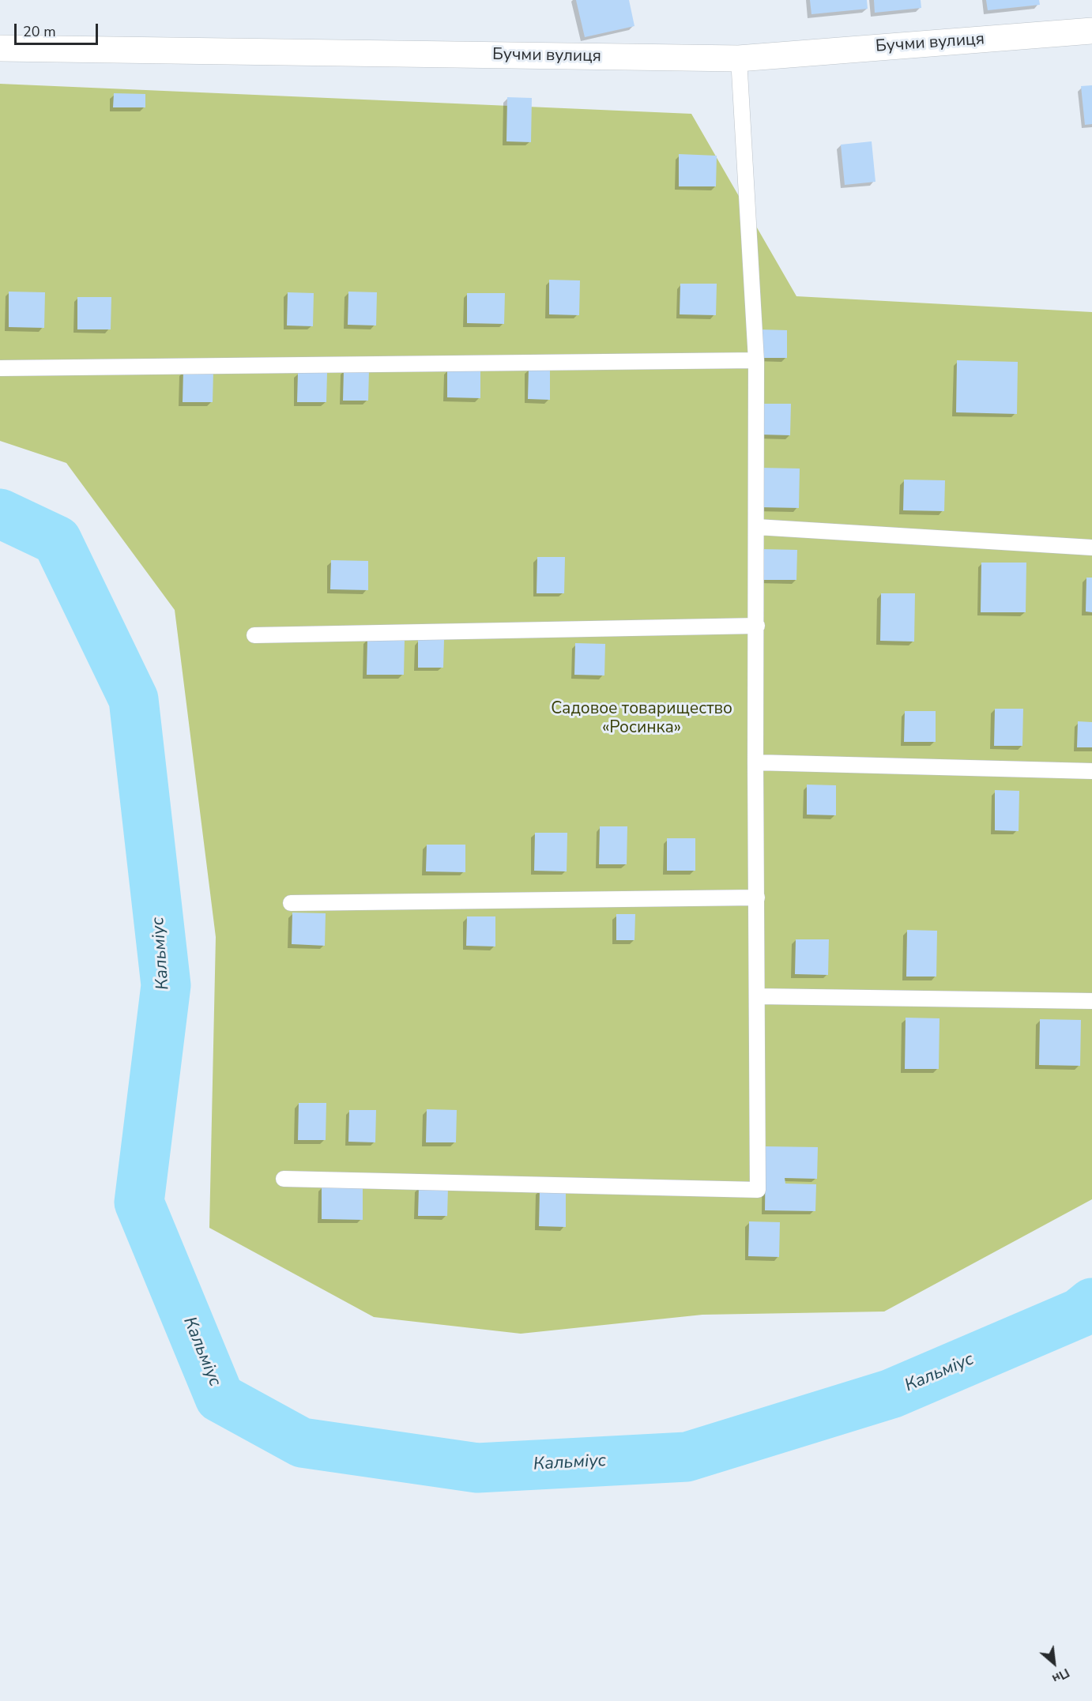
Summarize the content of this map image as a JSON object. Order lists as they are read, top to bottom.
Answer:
{
  "streets": {
    "street": ["Бучми вулиця"]
  },
  "water": ["Кальміус"],
  "parks": ["Садовое товарищество «Росинка»"],
  "scale_bar": "20 m",
  "north": "bottom right"
}
